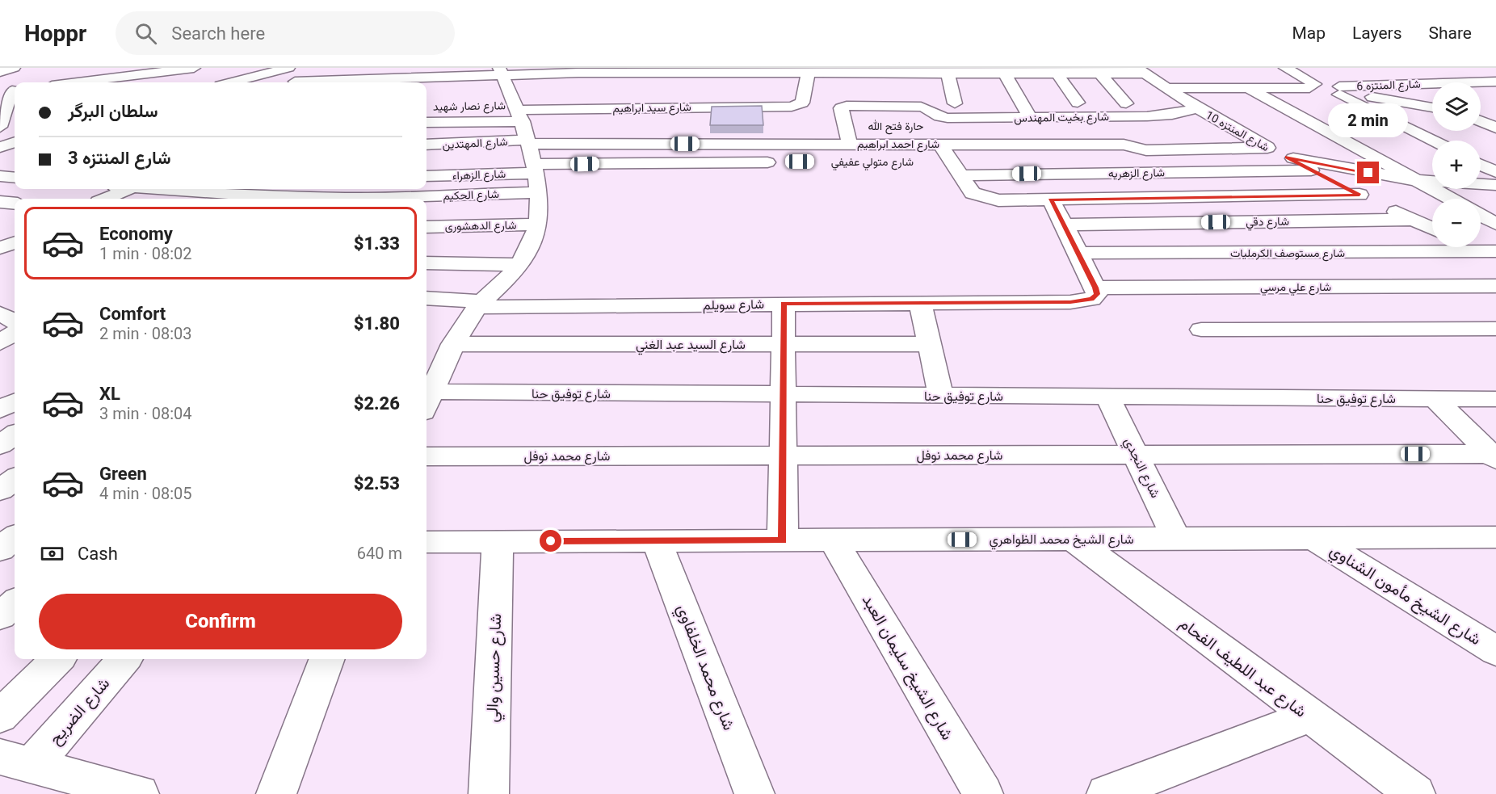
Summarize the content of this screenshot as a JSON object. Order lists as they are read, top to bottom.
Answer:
{
  "streets": {
    "street": [
      "شارع المنتزه 6",
      "شارع سيد ابراهيم",
      "شارع بخيت المهندس",
      "حارة فتح الله",
      "شارع المنتزه 10",
      "شارع المهتدين",
      "شارع احمد ابراهيم",
      "شارع متولي عفيفي",
      "شارع الزهريه",
      "شارع الزهراء",
      "شارع الحكيم",
      "شارع دقي",
      "شارع الدهشورى",
      "شارع مستوصف الكرمليات",
      "شارع علي مرسي",
      "شارع سويلم",
      "شارع السيد عبد الغني",
      "شارع توفيق حنا",
      "شارع محمد نوفل",
      "شارع النجدي",
      "شارع الشيخ محمد الظواهري",
      "شارع الشيخ مأمون الشناوي",
      "شارع محمد الخلفاوي",
      "شارع الشيخ سليمان العبد",
      "شارع عبد اللطيف الفحام",
      "شارع حسين والي",
      "شارع الضريح"
    ]
  },
  "crossings": [
    ["شارع بخيت المهندس", "شارع المنتزه 10"],
    ["شارع المنتزه 10", "شارع احمد ابراهيم"],
    ["شارع المنتزه 10", "شارع الزهريه"],
    ["شارع المنتزه 10", "شارع دقي"],
    ["شارع المهتدين", "شارع احمد ابراهيم"],
    ["شارع المهتدين", "شارع الزهراء"],
    ["شارع المهتدين", "شارع الحكيم"],
    ["شارع احمد ابراهيم", "شارع الزهراء"],
    ["شارع احمد ابراهيم", "شارع الحكيم"],
    ["شارع الزهراء", "شارع الحكيم"],
    ["شارع علي مرسي", "شارع سويلم"],
    ["شارع توفيق حنا", "شارع النجدي"],
    ["شارع محمد نوفل", "شارع النجدي"],
    ["شارع النجدي", "شارع الشيخ محمد الظواهري"],
    ["شارع الشيخ محمد الظواهري", "شارع الشيخ مأمون الشناوي"],
    ["شارع الشيخ محمد الظواهري", "شارع محمد الخلفاوي"],
    ["شارع الشيخ محمد الظواهري", "شارع الشيخ سليمان العبد"],
    ["شارع الشيخ محمد الظواهري", "شارع عبد اللطيف الفحام"],
    ["شارع الشيخ محمد الظواهري", "شارع حسين والي"]
  ],
  "page": {
    "header": "Hoppr",
    "search": "Search here",
    "nav": ["Map", "Layers", "Share"],
    "map_buttons": ["+", "−"],
    "banner": ["سلطان البرگر", "شارع المنتزه 3"],
    "bubble": "2 min",
    "list": [
      {
        "name": "Economy",
        "note": "1 min · 08:02",
        "value": "$1.33"
      },
      {
        "name": "Comfort",
        "note": "2 min · 08:03",
        "value": "$1.80"
      },
      {
        "name": "XL",
        "note": "3 min · 08:04",
        "value": "$2.26"
      },
      {
        "name": "Green",
        "note": "4 min · 08:05",
        "value": "$2.53"
      }
    ],
    "pay": ["Cash", "640 m"],
    "buttons": "Confirm"
  }
}
